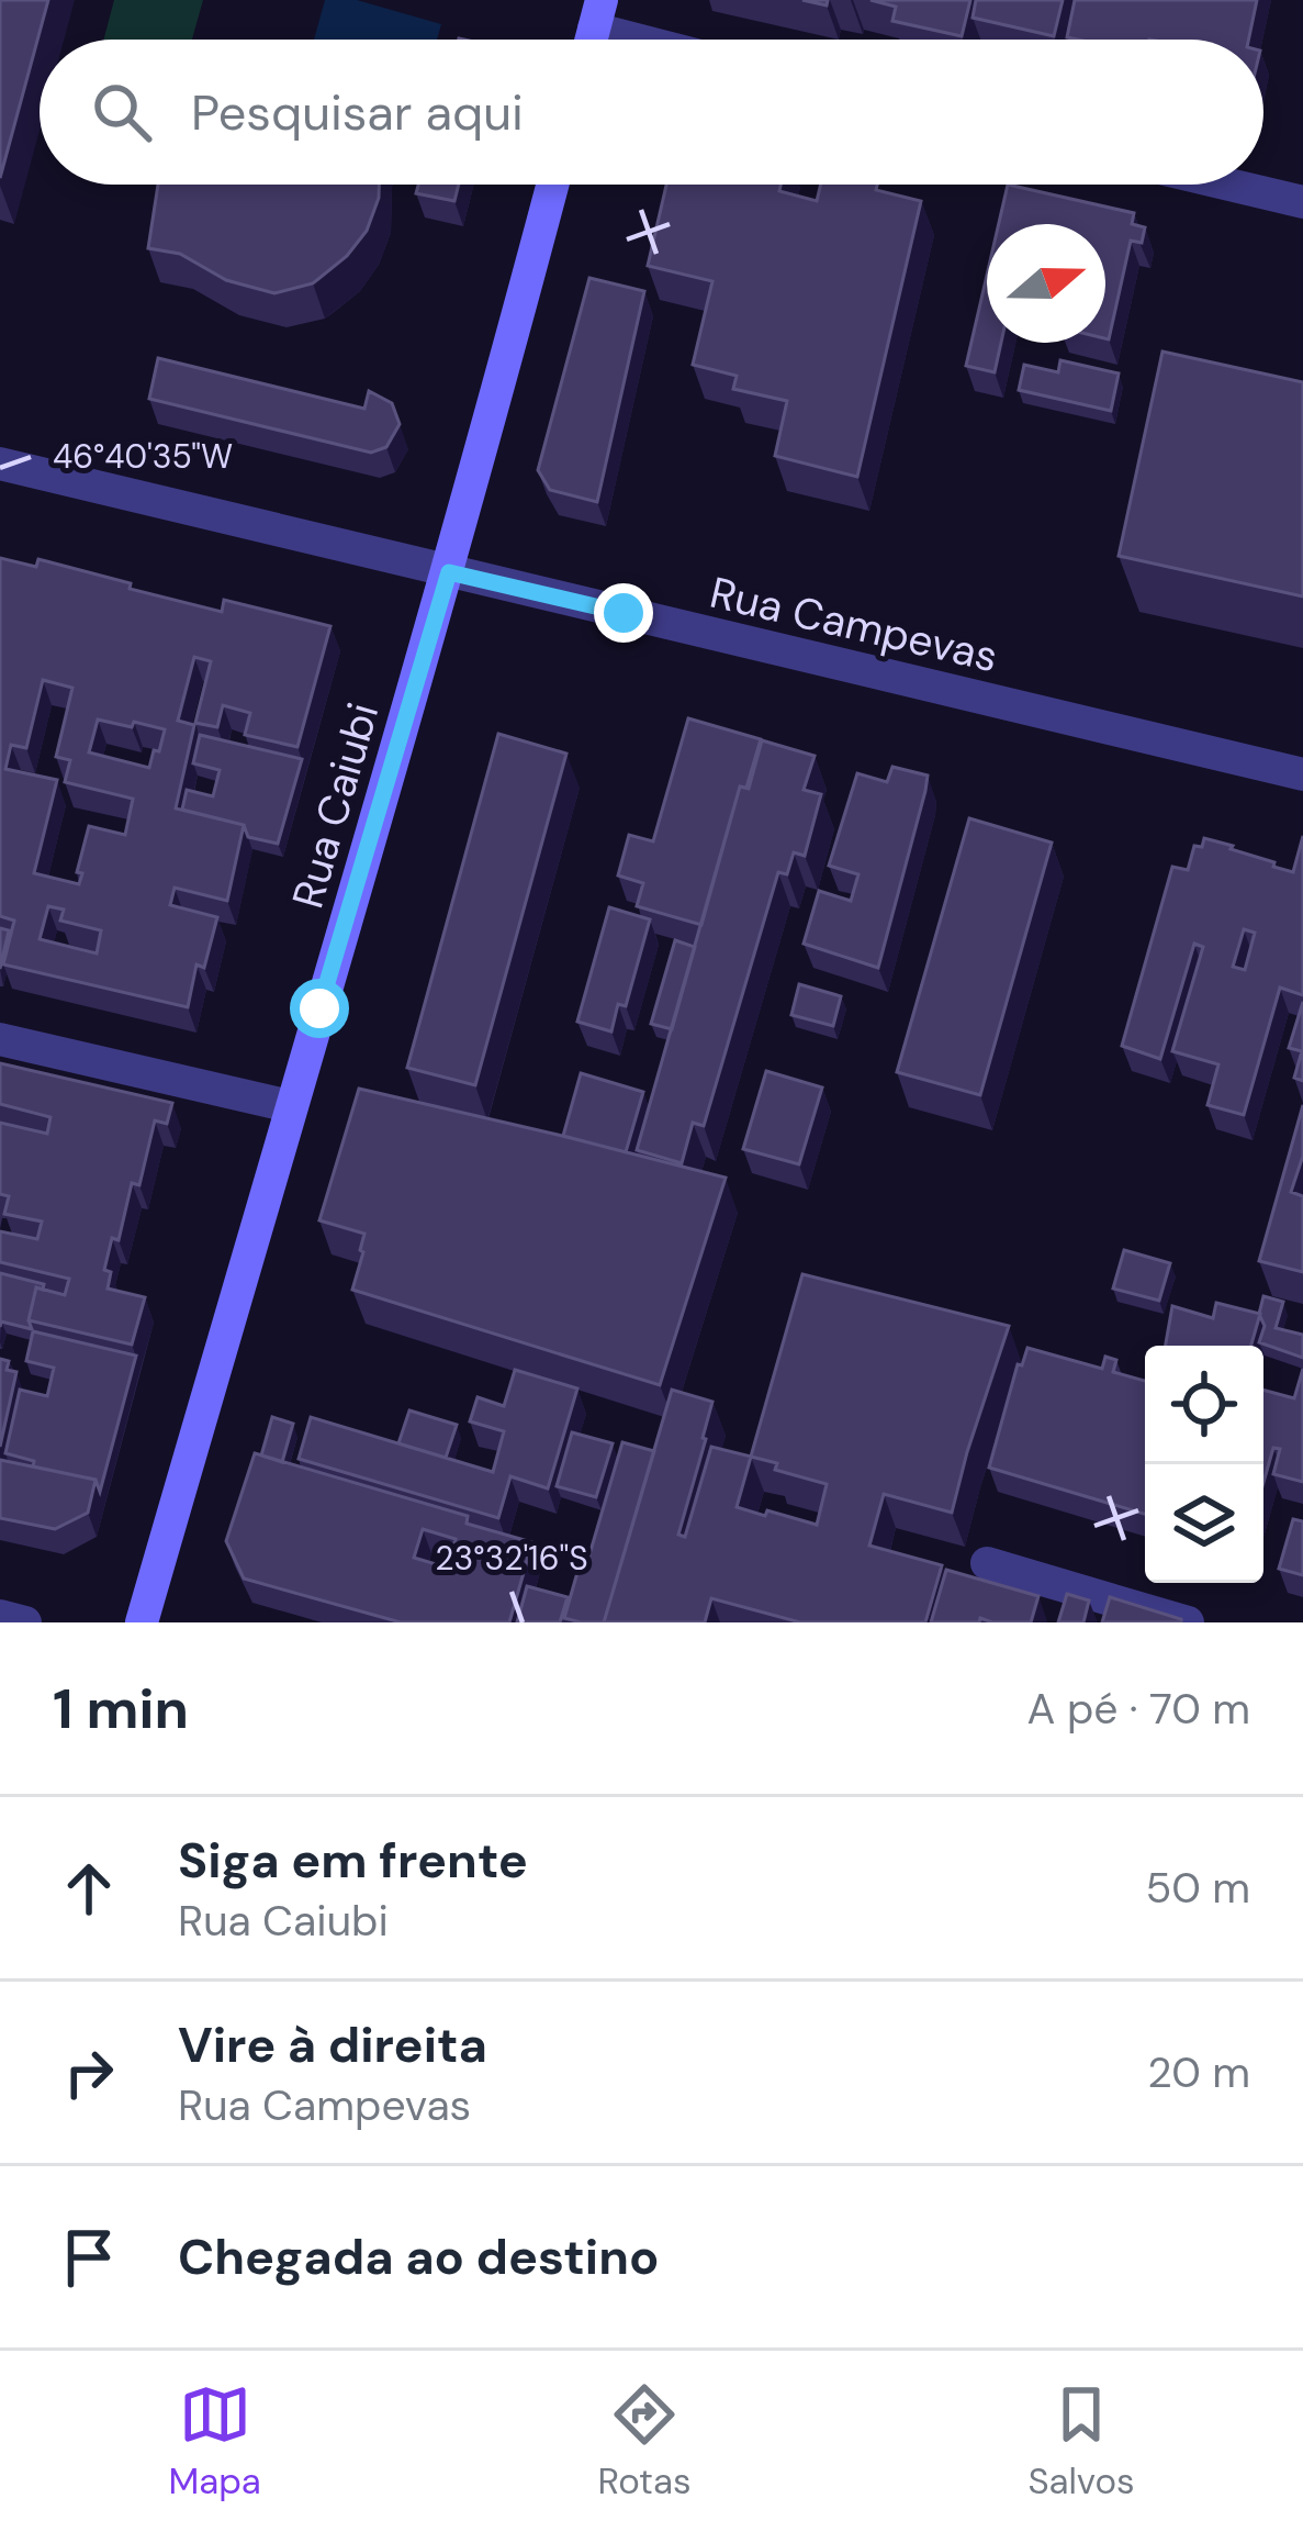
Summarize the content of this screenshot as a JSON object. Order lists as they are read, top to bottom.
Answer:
{
  "streets": {
    "main road": ["Rua Caiubi"],
    "street": ["Rua Campevas"]
  },
  "crossings": [
    ["Rua Campevas", "Rua Caiubi"]
  ],
  "north": "right",
  "page": {
    "search": "Pesquisar aqui",
    "heading": ["1 min", "A pé · 70 m"],
    "list": [
      ["Siga em frente", "Rua Caiubi", "50 m"],
      ["Vire à direita", "Rua Campevas", "20 m"],
      "Chegada ao destino"
    ],
    "nav": ["Mapa", "Rotas", "Salvos"]
  },
  "coordinates": ["46°40'35\"W", "23°32'16\"S"]
}
